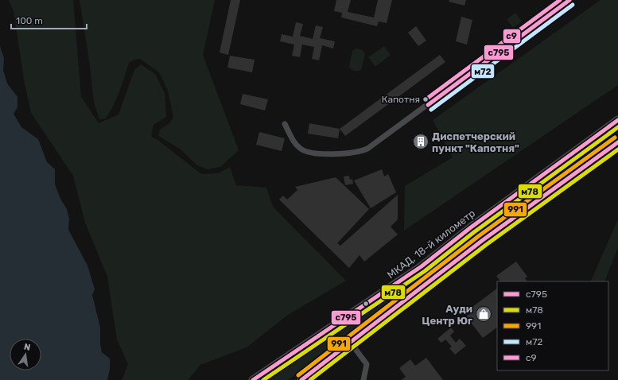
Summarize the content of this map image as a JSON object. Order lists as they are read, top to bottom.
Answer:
{
  "streets": {
    "highway": ["МКАД, 18-й километр"]
  },
  "places": {
    "other": ["Капотня"],
    "building": ["Диспетчерский пункт \"Капотня\""],
    "shop": ["Ауди Центр Юг"]
  },
  "lines": [
    "transit line с795",
    "transit line с9",
    "transit line м72",
    "transit line м78",
    "transit line 991"
  ],
  "legend": [
    "с795",
    "м78",
    "991",
    "м72",
    "с9"
  ],
  "scale_bar": "100 m",
  "north": "top"
}
